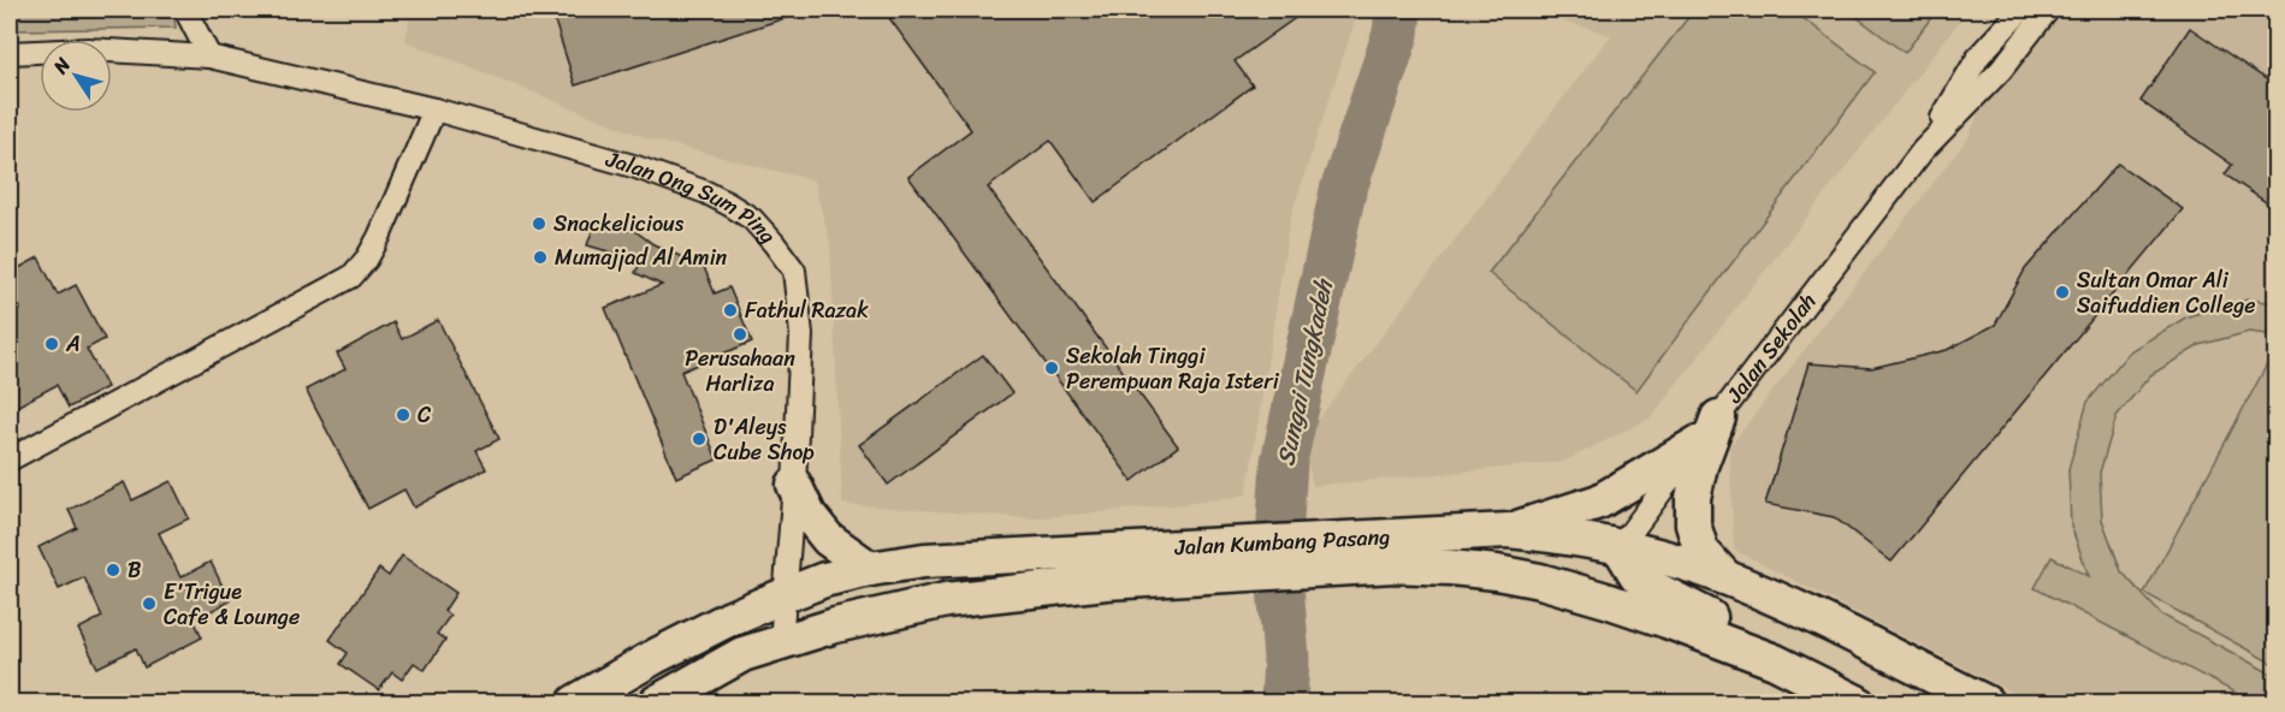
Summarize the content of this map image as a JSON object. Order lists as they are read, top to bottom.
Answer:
{
  "streets": {
    "main road": ["Jalan Kumbang Pasang"],
    "street": ["Jalan Ong Sum Ping", "Jalan Sekolah"]
  },
  "crossings": [
    ["Jalan Ong Sum Ping", "Jalan Kumbang Pasang"],
    ["Jalan Sekolah", "Jalan Kumbang Pasang"]
  ],
  "water": ["Sungai Tungkadeh"],
  "places": [
    "Snackelicious",
    "Mumajjad Al Amin",
    "Sultan Omar Ali Saifuddien College",
    "Fathul Razak",
    "Perusahaan Harliza",
    "A",
    "Sekolah Tinggi Perempuan Raja Isteri",
    "C",
    "D'Aleys Cube Shop",
    "B",
    "E'Trigue Cafe & Lounge"
  ],
  "north": "top left"
}
